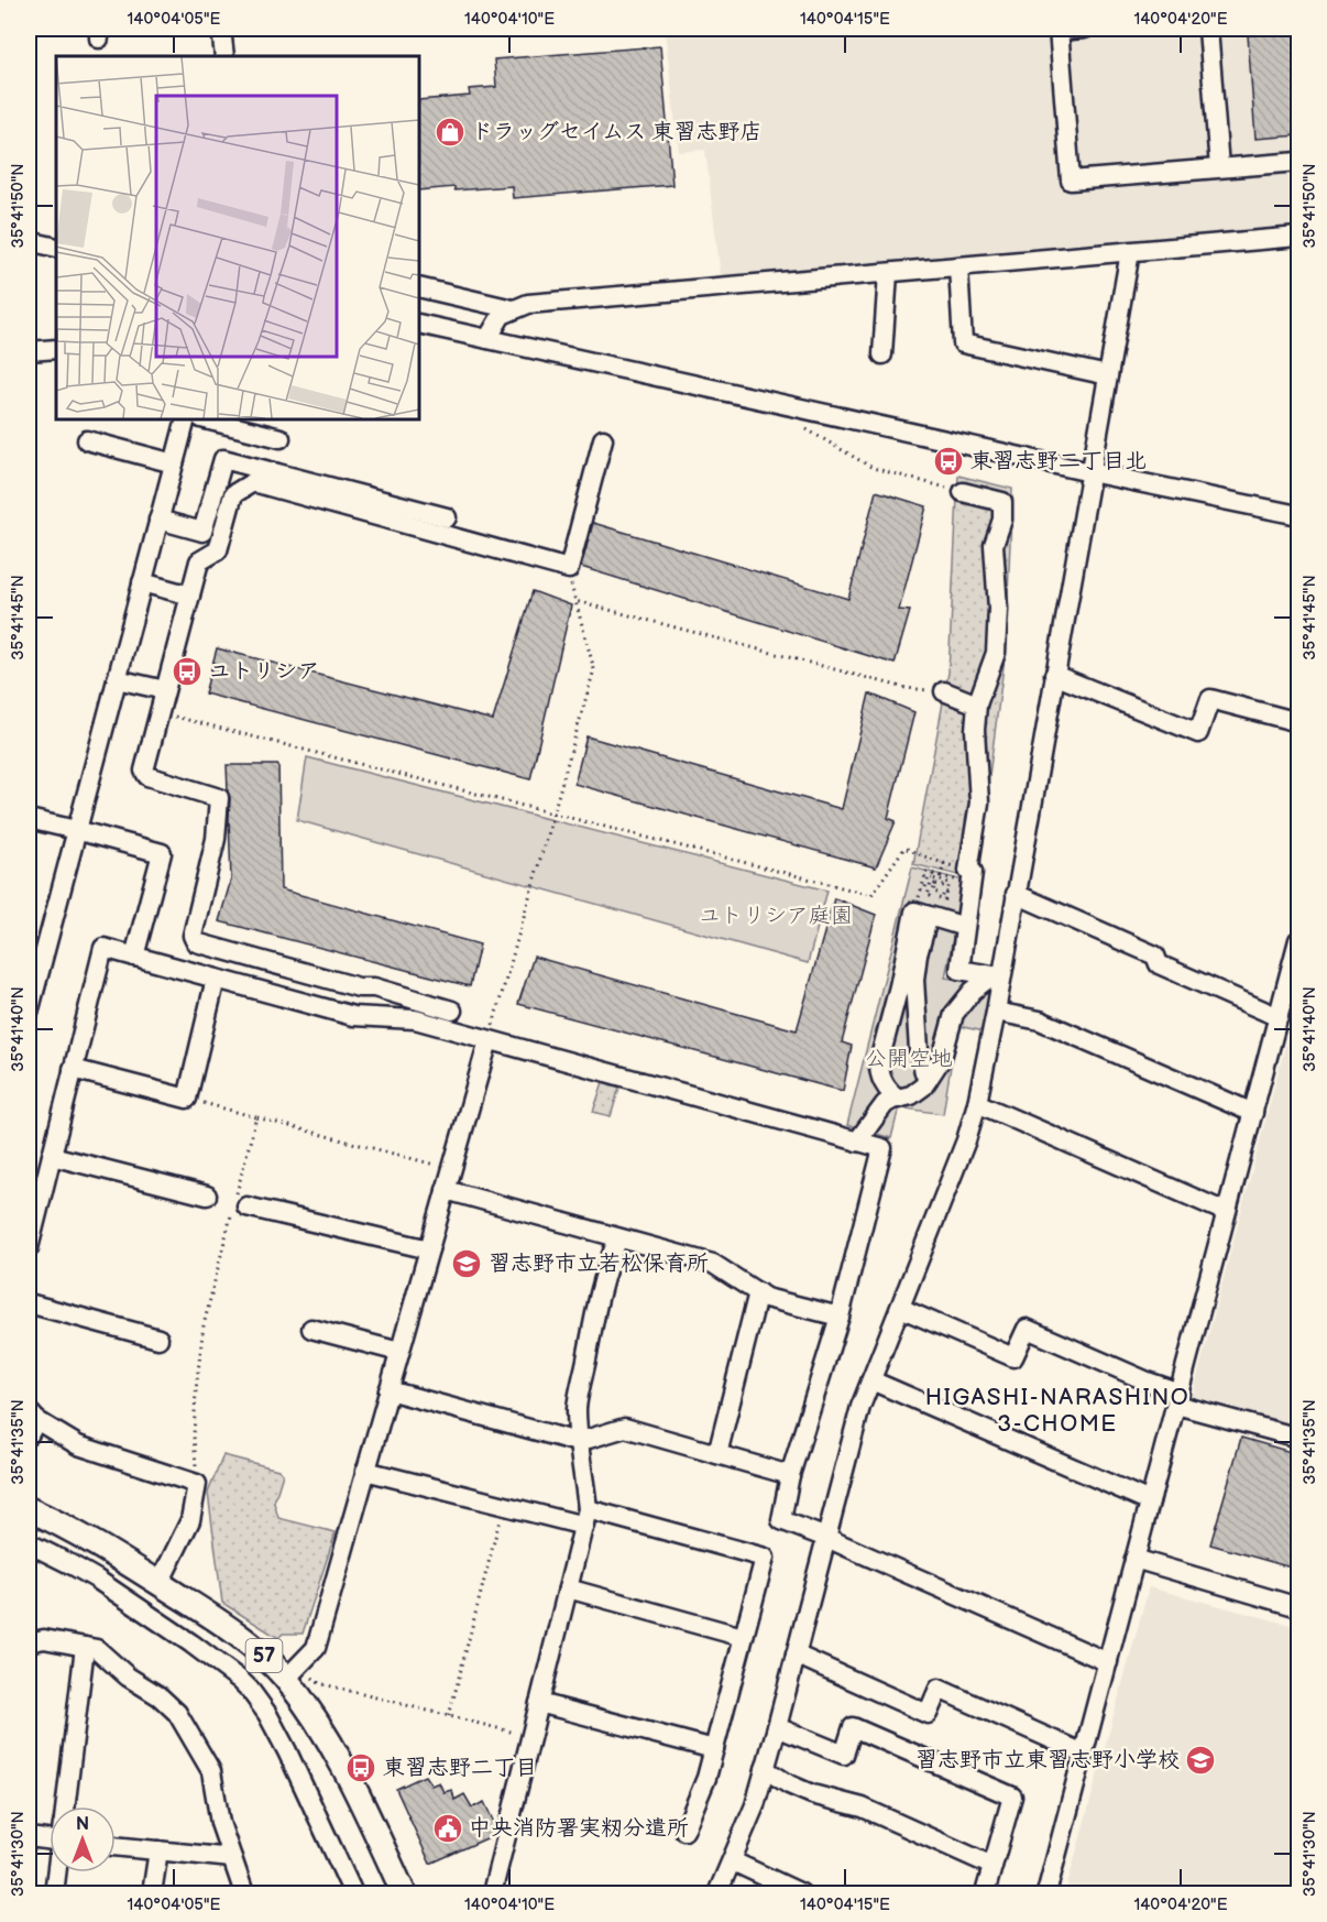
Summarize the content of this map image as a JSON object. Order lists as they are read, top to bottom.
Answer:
{
  "streets": {
    "main road": ["57"]
  },
  "districts": ["HIGASHI-NARASHINO 3-CHOME"],
  "parks": ["ユトリシア庭園", "公開空地"],
  "places": {
    "shop": ["ドラッグセイムス 東習志野店"],
    "bus stop": ["東習志野二丁目北", "ユトリシア", "東習志野二丁目"],
    "school or university": ["習志野市立若松保育所", "習志野市立東習志野小学校"],
    "public building": ["中央消防署実籾分遣所"]
  },
  "north": "top",
  "coordinates": [
    "140°04'05\"E",
    "140°04'10\"E",
    "140°04'15\"E",
    "140°04'20\"E",
    "35°41'50\"N",
    "35°41'45\"N",
    "35°41'40\"N",
    "35°41'35\"N",
    "35°41'30\"N"
  ]
}
